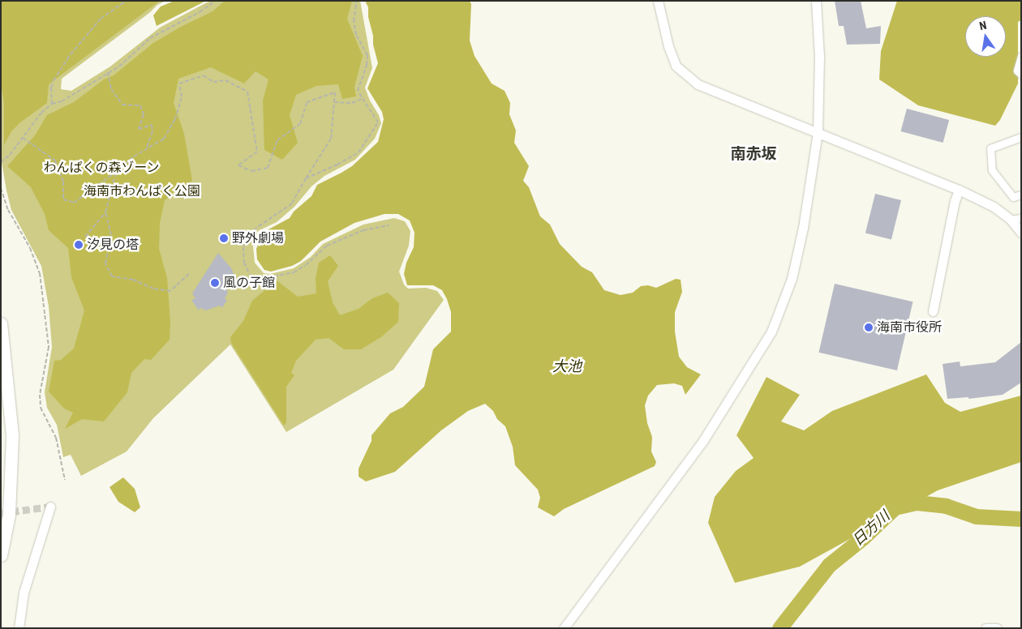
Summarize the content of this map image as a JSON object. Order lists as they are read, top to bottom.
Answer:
{
  "districts": ["南赤坂"],
  "water": ["大池", "日方川"],
  "parks": ["わんぱくの森ゾーン", "海南市わんぱく公園"],
  "places": [
    "野外劇場",
    "汐見の塔",
    "風の子館",
    "海南市役所"
  ],
  "north": "top"
}
